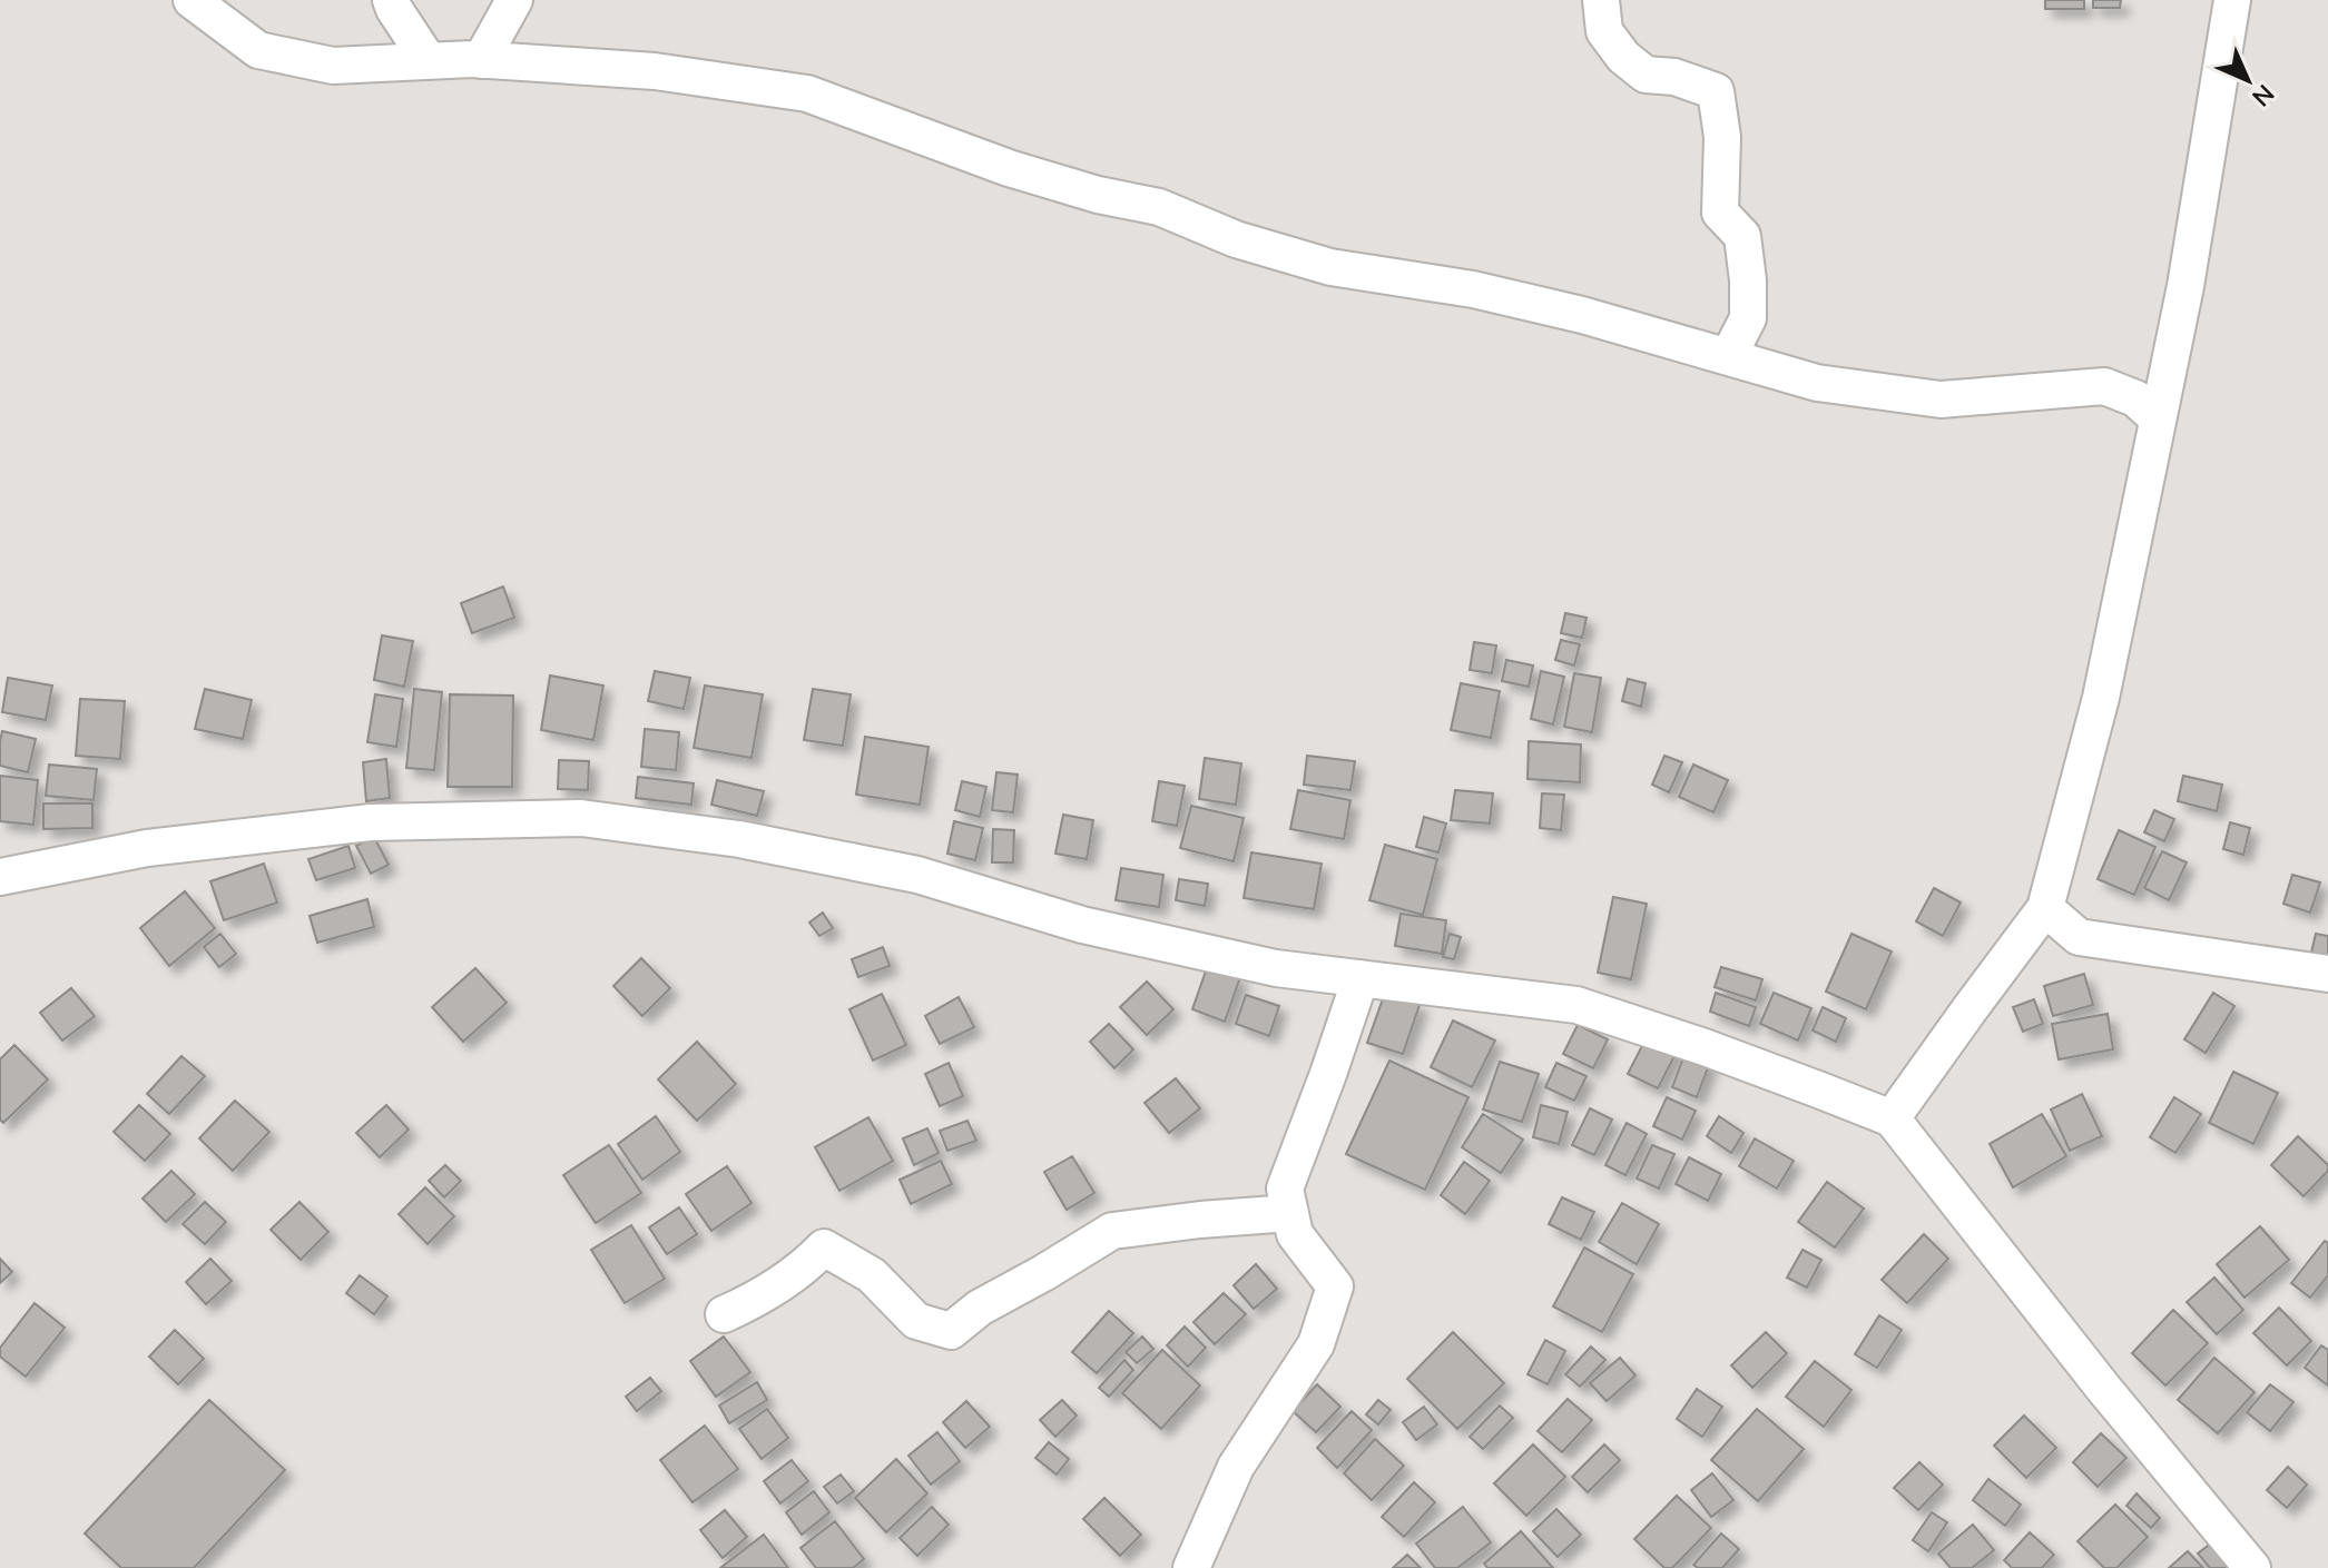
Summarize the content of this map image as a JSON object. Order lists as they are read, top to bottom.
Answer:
{
  "north": "bottom right"
}
